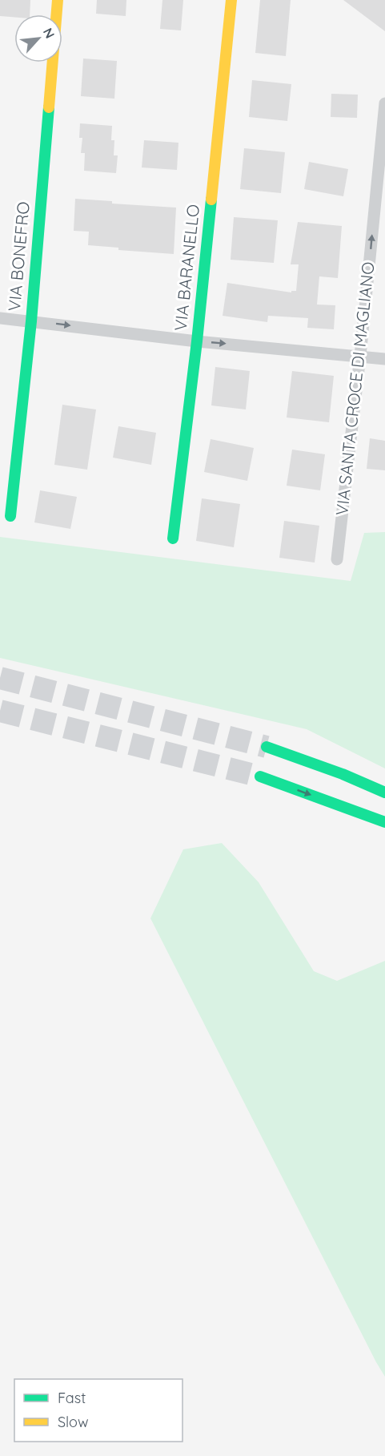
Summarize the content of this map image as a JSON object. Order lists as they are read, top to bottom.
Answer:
{
  "streets": {
    "main road": ["VIA BONEFRO", "VIA BARANELLO"],
    "street": ["VIA SANTA CROCE DI MAGLIANO"]
  },
  "one_way": ["VIA SANTA CROCE DI MAGLIANO"],
  "legend": ["Fast", "Slow"],
  "north": "top right"
}
